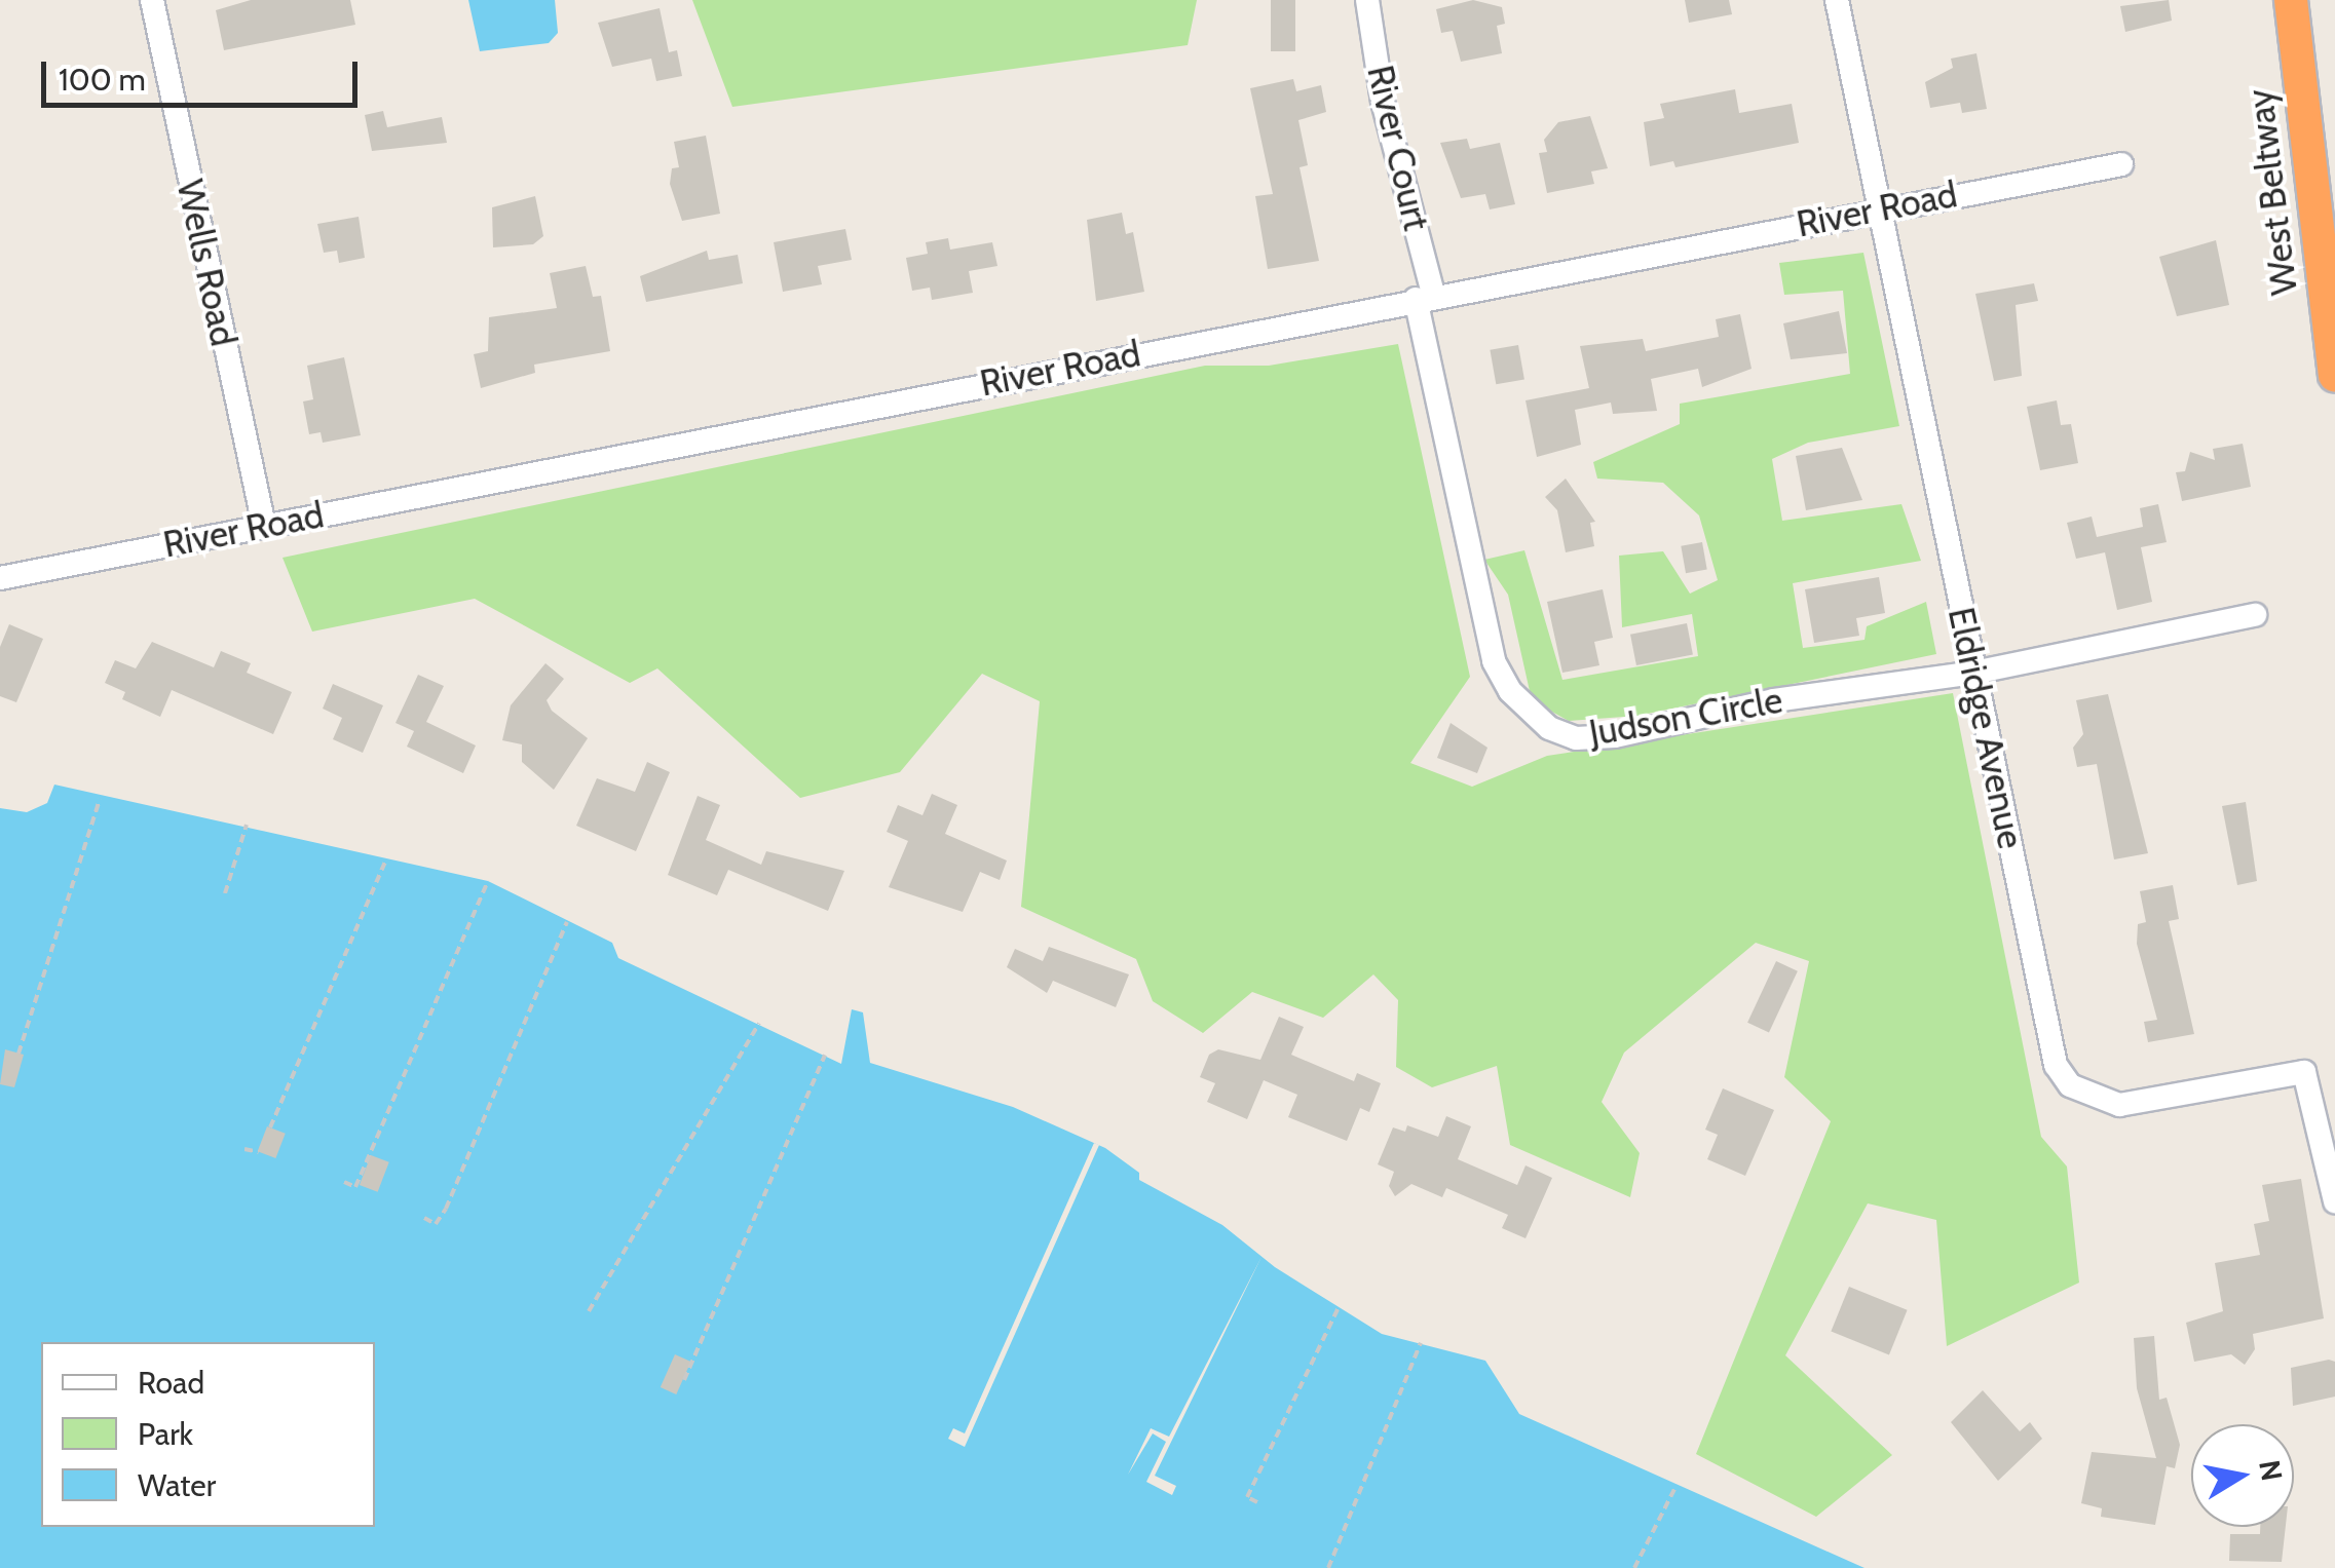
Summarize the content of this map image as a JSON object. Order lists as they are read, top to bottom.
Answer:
{
  "streets": {
    "highway": ["West Beltway"],
    "street": [
      "River Court",
      "River Road",
      "Wells Road",
      "Judson Circle",
      "Eldridge Avenue"
    ]
  },
  "crossings": [
    ["River Court", "River Road"],
    ["River Court", "Judson Circle"],
    ["River Road", "Wells Road"],
    ["River Road", "Judson Circle"],
    ["River Road", "Eldridge Avenue"],
    ["Judson Circle", "Eldridge Avenue"]
  ],
  "legend": ["Road", "Park", "Water"],
  "scale_bar": "100 m",
  "north": "right"
}
